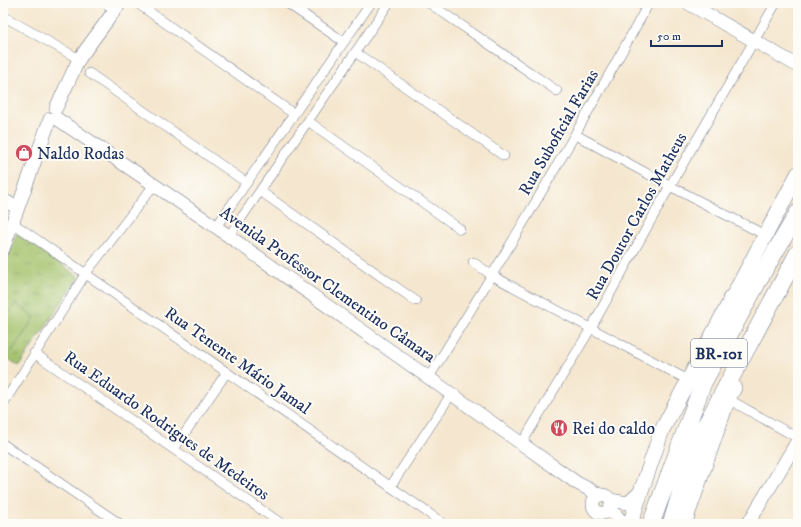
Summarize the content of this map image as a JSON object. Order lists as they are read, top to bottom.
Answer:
{
  "streets": {
    "highway": ["BR-101"],
    "main road": ["Avenida Professor Clementino Câmara"],
    "street": [
      "Rua Suboficial Farias",
      "Rua Doutor Carlos Matheus",
      "Rua Tenente Mário Jamal",
      "Rua Eduardo Rodrigues de Medeiros"
    ]
  },
  "crossings": [
    ["Rua Suboficial Farias", "Avenida Professor Clementino Câmara"],
    ["Rua Doutor Carlos Matheus", "Avenida Professor Clementino Câmara"]
  ],
  "places": {
    "shop": ["Naldo Rodas"],
    "restaurant": ["Rei do caldo"]
  },
  "scale_bar": "50 m"
}
